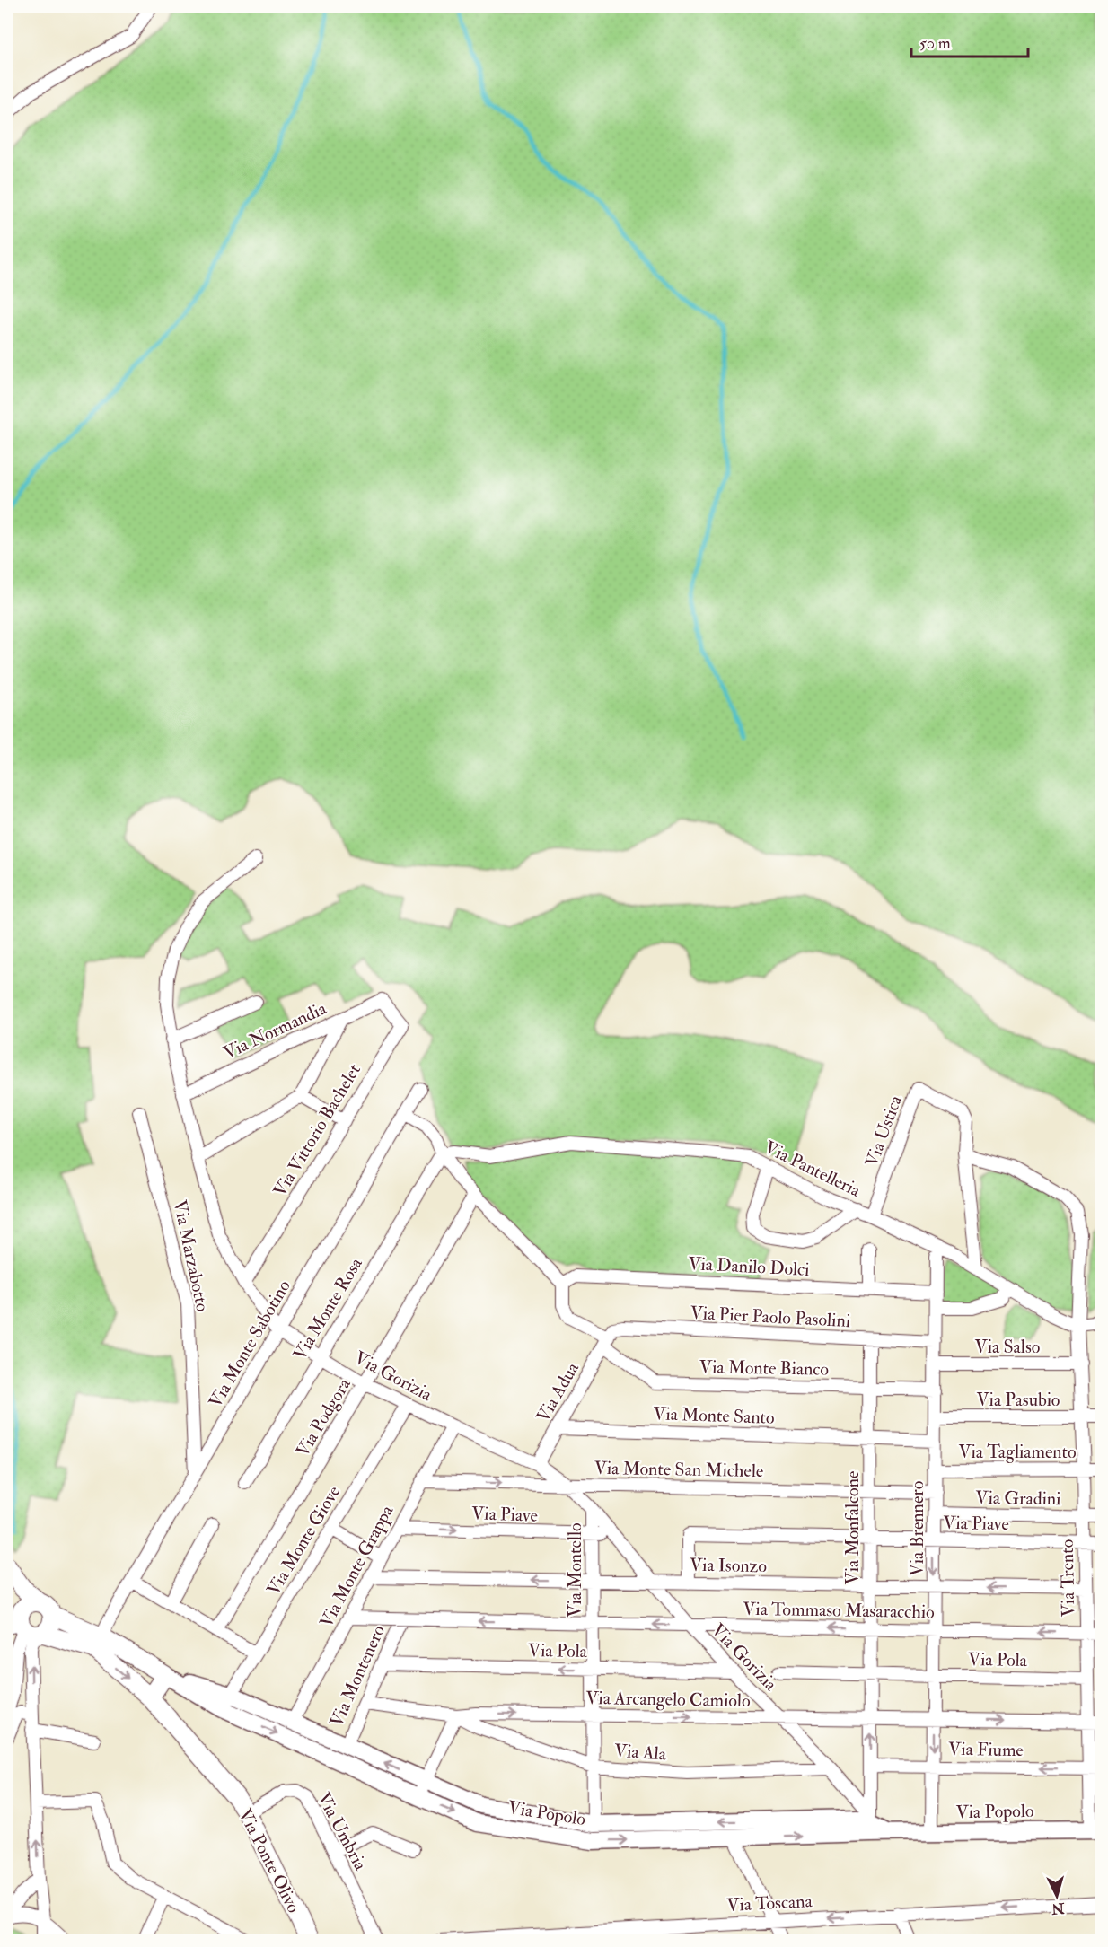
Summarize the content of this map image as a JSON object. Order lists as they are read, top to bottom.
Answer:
{
  "streets": {
    "main road": ["Via Ponte Olivo"],
    "street": [
      "Via Normandia",
      "Via Vittorio Bachelet",
      "Via Ustica",
      "Via Pantelleria",
      "Via Marzabotto",
      "Via Danilo Dolci",
      "Via Monte Rosa",
      "Via Pier Paolo Pasolini",
      "Via Monte Sabotino",
      "Via Salso",
      "Via Monte Bianco",
      "Via Gorizia",
      "Via Adua",
      "Via Pasubio",
      "Via Monte Santo",
      "Via Podgora",
      "Via Tagliamento",
      "Via Monte San Michele",
      "Via Gradini",
      "Via Piave",
      "Via Monfalcone",
      "Via Brennero",
      "Via Monte Giove",
      "Via Isonzo",
      "Via Monte Grappa",
      "Via Montello",
      "Via Trento",
      "Via Tommaso Masaracchio",
      "Via Pola",
      "Via Montenero",
      "Via Arcangelo Camiolo",
      "Via Fiume",
      "Via Ala",
      "Via Popolo",
      "Via Umbria",
      "Via Toscana"
    ]
  },
  "crossings": [
    ["Via Normandia", "Via Vittorio Bachelet"],
    ["Via Normandia", "Via Gorizia"],
    ["Via Vittorio Bachelet", "Via Gorizia"],
    ["Via Ustica", "Via Pantelleria"],
    ["Via Ustica", "Via Trento"],
    ["Via Pantelleria", "Via Monte Rosa"],
    ["Via Pantelleria", "Via Trento"],
    ["Via Marzabotto", "Via Monte Sabotino"],
    ["Via Danilo Dolci", "Via Monte Bianco"],
    ["Via Danilo Dolci", "Via Brennero"],
    ["Via Monte Rosa", "Via Gorizia"],
    ["Via Pier Paolo Pasolini", "Via Monte Bianco"],
    ["Via Pier Paolo Pasolini", "Via Adua"],
    ["Via Pier Paolo Pasolini", "Via Monfalcone"],
    ["Via Pier Paolo Pasolini", "Via Brennero"],
    ["Via Monte Sabotino", "Via Gorizia"],
    ["Via Monte Sabotino", "Via Ponte Olivo"],
    ["Via Salso", "Via Brennero"],
    ["Via Salso", "Via Trento"],
    ["Via Monte Bianco", "Via Adua"],
    ["Via Monte Bianco", "Via Monfalcone"],
    ["Via Monte Bianco", "Via Brennero"],
    ["Via Gorizia", "Via Adua"],
    ["Via Gorizia", "Via Podgora"],
    ["Via Gorizia", "Via Monte San Michele"],
    ["Via Gorizia", "Via Piave"],
    ["Via Gorizia", "Via Monfalcone"],
    ["Via Gorizia", "Via Monte Giove"],
    ["Via Gorizia", "Via Isonzo"],
    ["Via Gorizia", "Via Monte Grappa"],
    ["Via Gorizia", "Via Montello"],
    ["Via Gorizia", "Via Tommaso Masaracchio"],
    ["Via Gorizia", "Via Pola"],
    ["Via Gorizia", "Via Arcangelo Camiolo"],
    ["Via Gorizia", "Via Ala"],
    ["Via Gorizia", "Via Popolo"],
    ["Via Adua", "Via Monte Santo"],
    ["Via Pasubio", "Via Brennero"],
    ["Via Pasubio", "Via Trento"],
    ["Via Monte Santo", "Via Monfalcone"],
    ["Via Monte Santo", "Via Brennero"],
    ["Via Tagliamento", "Via Brennero"],
    ["Via Tagliamento", "Via Trento"],
    ["Via Monte San Michele", "Via Monfalcone"],
    ["Via Monte San Michele", "Via Brennero"],
    ["Via Monte San Michele", "Via Monte Grappa"],
    ["Via Gradini", "Via Brennero"],
    ["Via Gradini", "Via Trento"],
    ["Via Piave", "Via Monfalcone"],
    ["Via Piave", "Via Brennero"],
    ["Via Piave", "Via Isonzo"],
    ["Via Piave", "Via Monte Grappa"],
    ["Via Piave", "Via Montello"],
    ["Via Piave", "Via Trento"],
    ["Via Monfalcone", "Via Isonzo"],
    ["Via Monfalcone", "Via Tommaso Masaracchio"],
    ["Via Monfalcone", "Via Pola"],
    ["Via Monfalcone", "Via Arcangelo Camiolo"],
    ["Via Monfalcone", "Via Fiume"],
    ["Via Monfalcone", "Via Popolo"],
    ["Via Brennero", "Via Isonzo"],
    ["Via Brennero", "Via Tommaso Masaracchio"],
    ["Via Brennero", "Via Pola"],
    ["Via Brennero", "Via Arcangelo Camiolo"],
    ["Via Brennero", "Via Fiume"],
    ["Via Brennero", "Via Popolo"],
    ["Via Monte Giove", "Via Popolo"],
    ["Via Isonzo", "Via Monte Grappa"],
    ["Via Isonzo", "Via Montello"],
    ["Via Isonzo", "Via Trento"],
    ["Via Monte Grappa", "Via Tommaso Masaracchio"],
    ["Via Monte Grappa", "Via Popolo"],
    ["Via Montello", "Via Tommaso Masaracchio"],
    ["Via Montello", "Via Pola"],
    ["Via Montello", "Via Arcangelo Camiolo"],
    ["Via Montello", "Via Ala"],
    ["Via Montello", "Via Popolo"],
    ["Via Trento", "Via Tommaso Masaracchio"],
    ["Via Trento", "Via Pola"],
    ["Via Trento", "Via Arcangelo Camiolo"],
    ["Via Trento", "Via Fiume"],
    ["Via Trento", "Via Popolo"],
    ["Via Tommaso Masaracchio", "Via Montenero"],
    ["Via Pola", "Via Montenero"],
    ["Via Montenero", "Via Arcangelo Camiolo"],
    ["Via Montenero", "Via Popolo"],
    ["Via Arcangelo Camiolo", "Via Ala"],
    ["Via Umbria", "Via Ponte Olivo"]
  ],
  "one_way": [
    "Via Isonzo",
    "Via Tommaso Masaracchio",
    "Via Arcangelo Camiolo",
    "Via Fiume",
    "Via Toscana"
  ],
  "scale_bar": "50 m",
  "north": "bottom"
}
